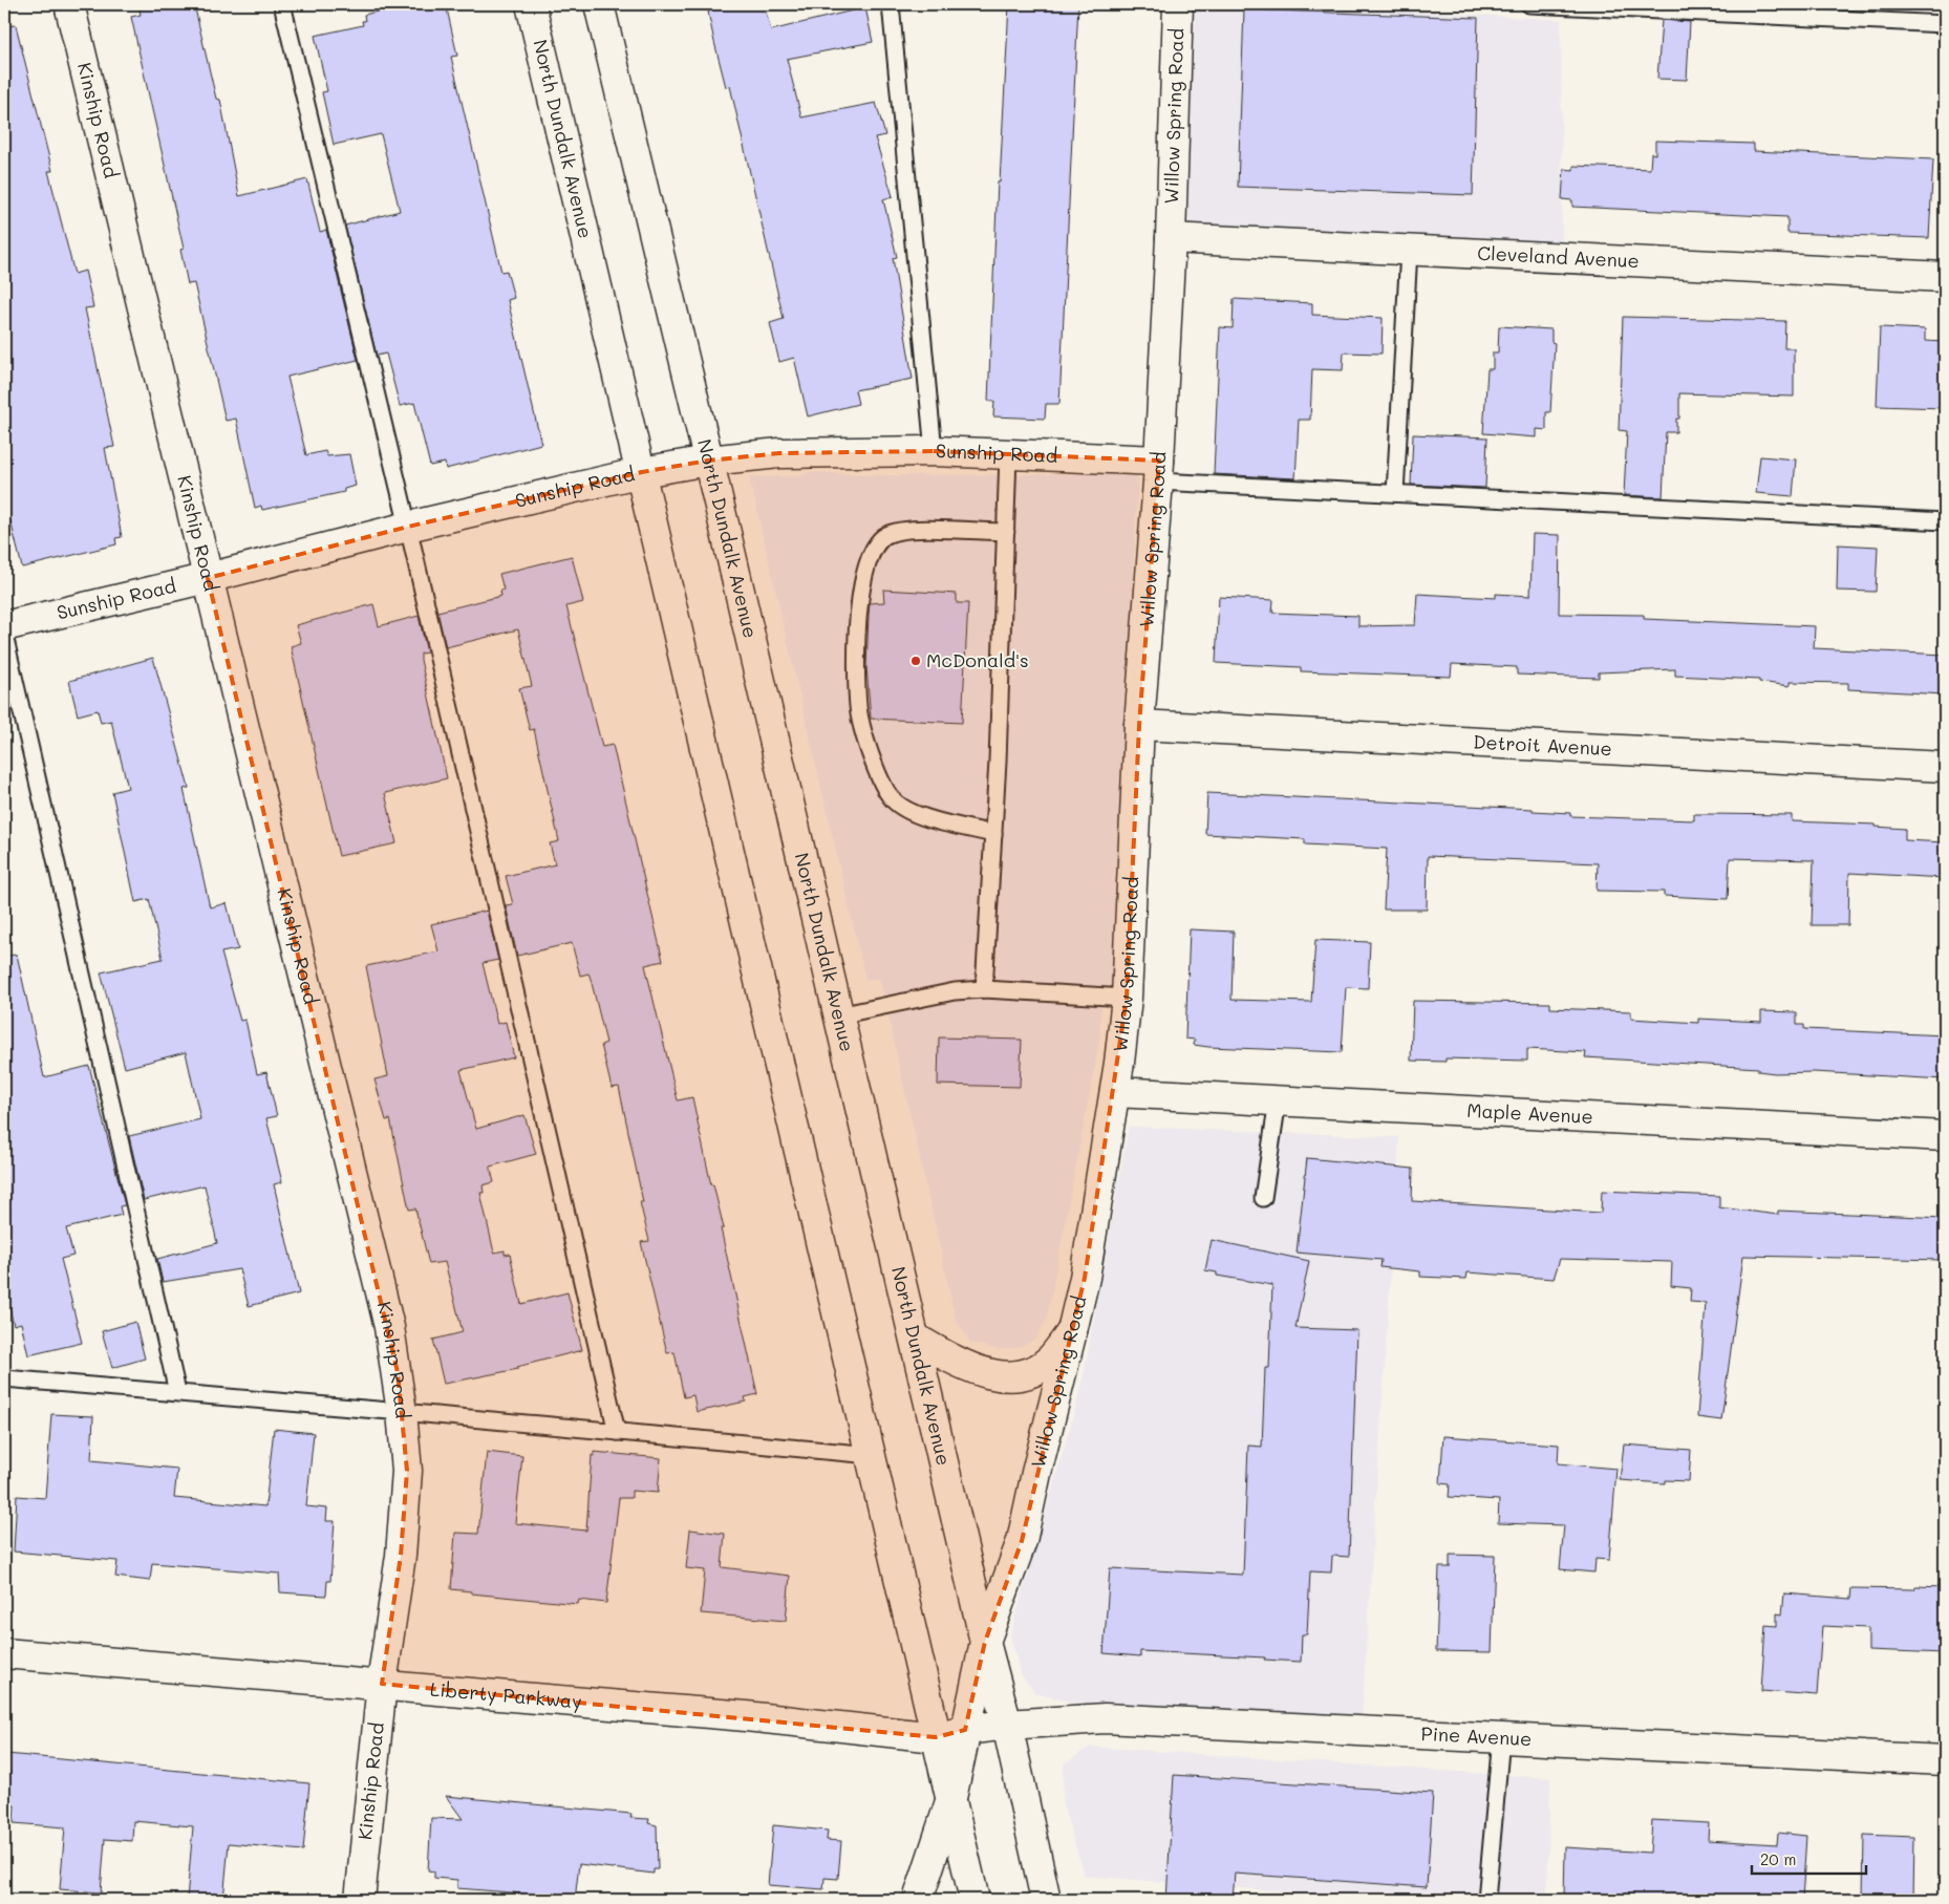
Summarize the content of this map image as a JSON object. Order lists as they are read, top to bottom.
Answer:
{
  "streets": {
    "street": [
      "Willow Spring Road",
      "Kinship Road",
      "North Dundalk Avenue",
      "Cleveland Avenue",
      "Sunship Road",
      "Detroit Avenue",
      "Maple Avenue",
      "Liberty Parkway",
      "Pine Avenue"
    ]
  },
  "crossings": [
    ["Willow Spring Road", "North Dundalk Avenue"],
    ["Willow Spring Road", "Cleveland Avenue"],
    ["Willow Spring Road", "Sunship Road"],
    ["Willow Spring Road", "Detroit Avenue"],
    ["Willow Spring Road", "Maple Avenue"],
    ["Willow Spring Road", "Liberty Parkway"],
    ["Kinship Road", "Sunship Road"],
    ["Kinship Road", "Liberty Parkway"],
    ["North Dundalk Avenue", "Sunship Road"],
    ["North Dundalk Avenue", "Liberty Parkway"],
    ["North Dundalk Avenue", "Pine Avenue"],
    ["Liberty Parkway", "Pine Avenue"]
  ],
  "places": ["McDonald's"],
  "scale_bar": "20 m"
}
